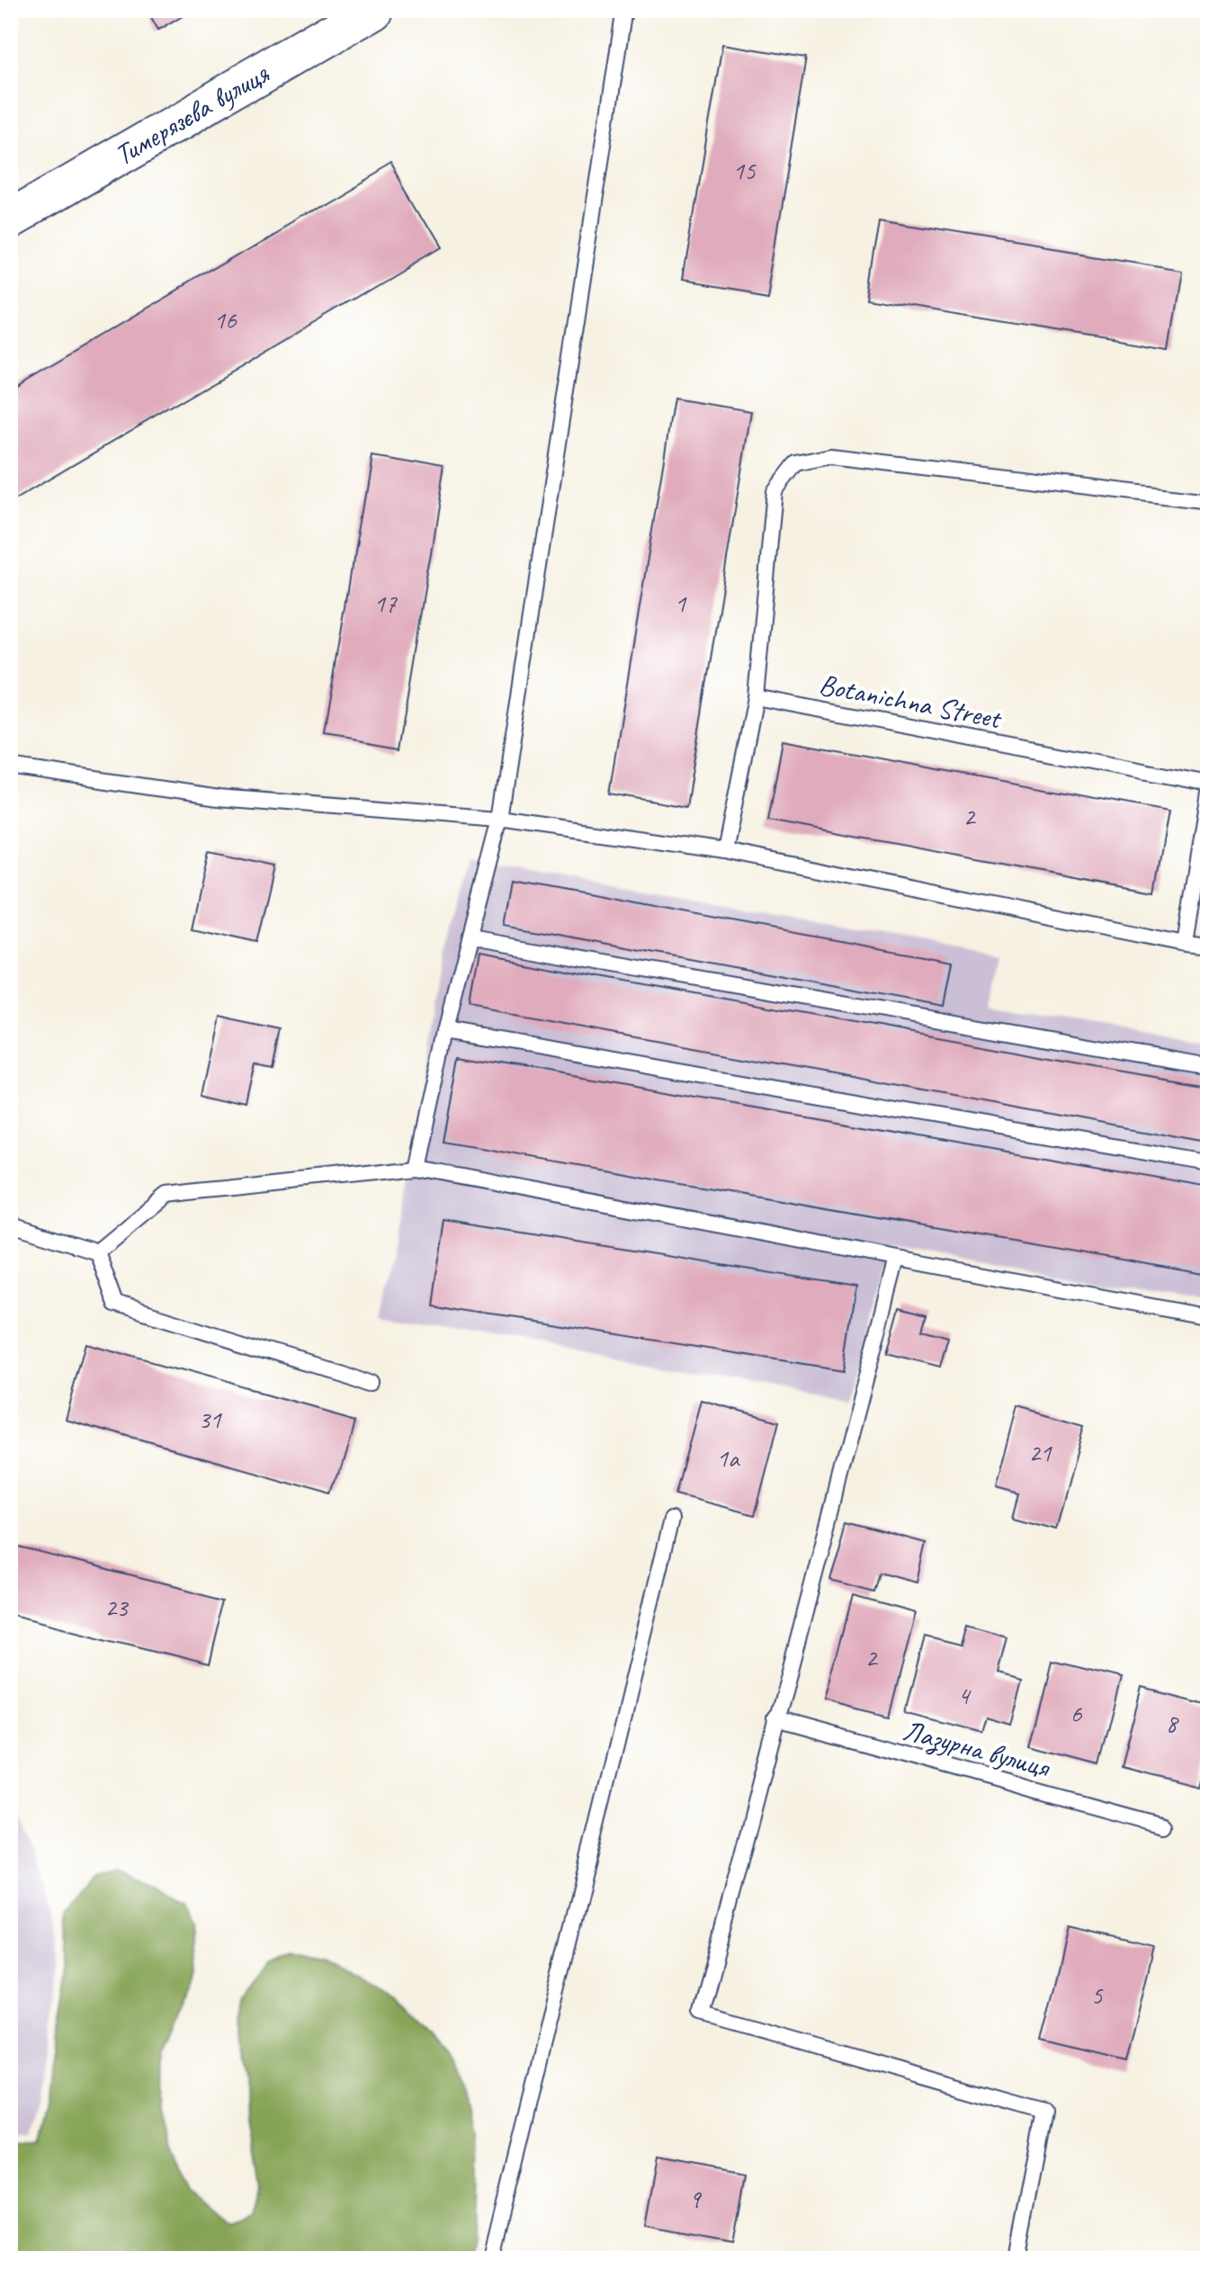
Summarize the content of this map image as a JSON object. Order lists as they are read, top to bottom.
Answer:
{
  "streets": {
    "street": ["Тимерязєва вулиця"],
    "lane": ["Botanichna Street", "Лазурна вулиця"]
  },
  "house_numbers": [
    "15",
    "16",
    "17",
    "1",
    "2",
    "31",
    "21",
    "1а",
    "23",
    "2",
    "4",
    "6",
    "8",
    "5",
    "9"
  ]
}
